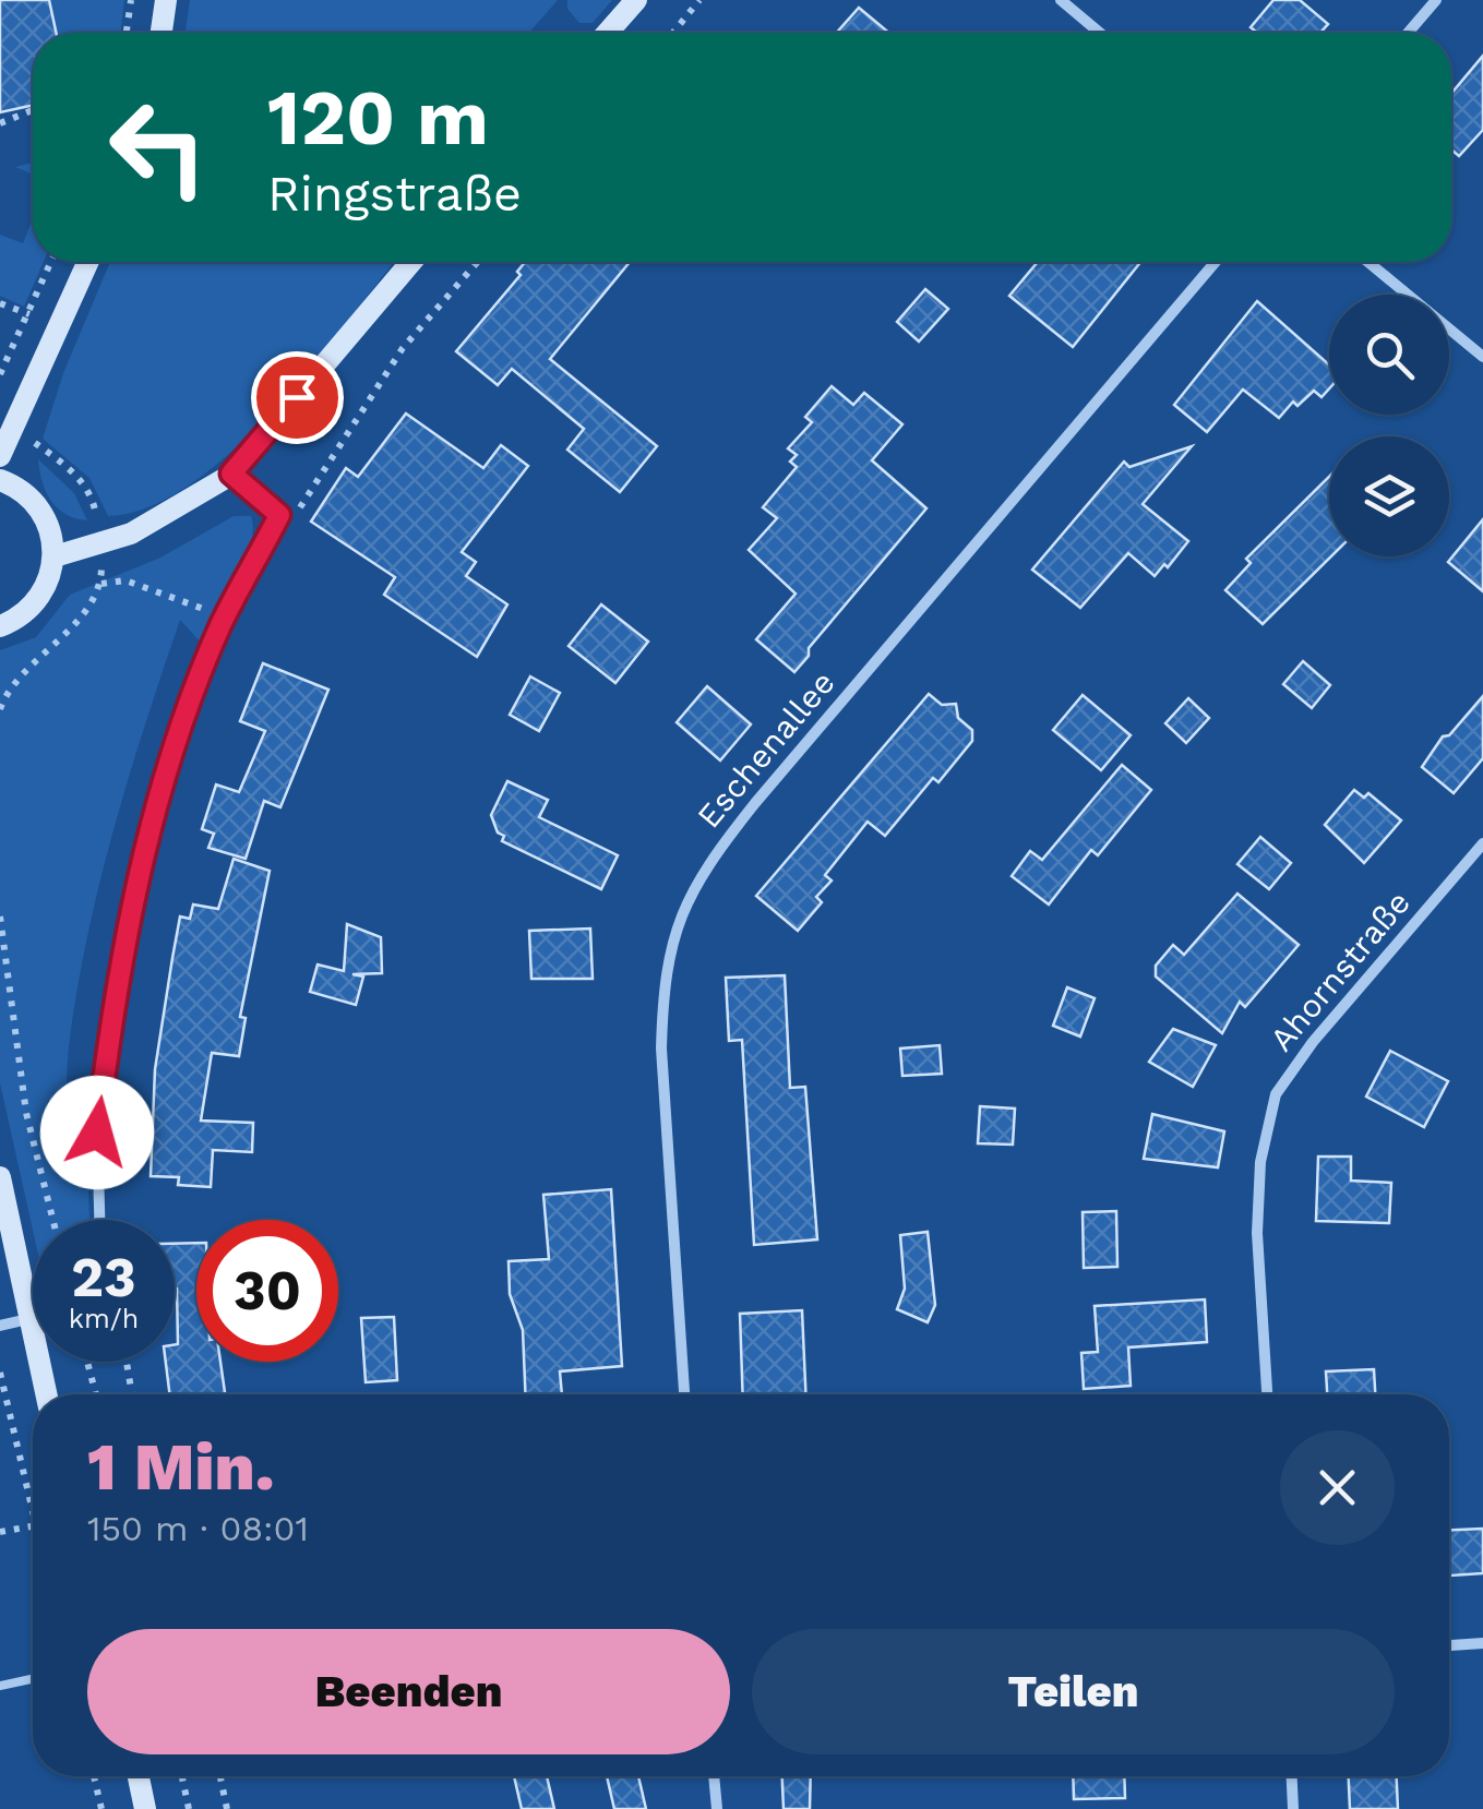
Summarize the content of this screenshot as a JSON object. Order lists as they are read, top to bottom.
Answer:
{
  "streets": {
    "street": ["Eschenallee", "Ahornstraße"]
  },
  "page": {
    "turn": ["120 m", "Ringstraße"],
    "speed": "23 km/h",
    "limit": "30",
    "heading": ["1 Min.", "150 m · 08:01"],
    "buttons": ["Beenden", "Teilen"]
  }
}
